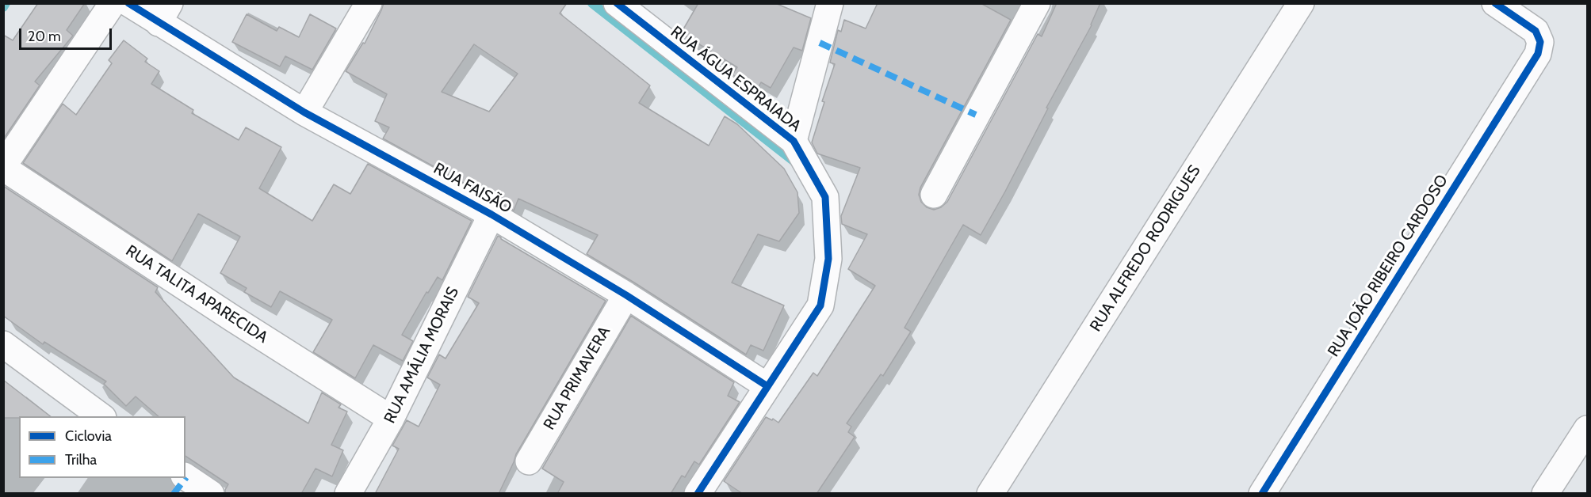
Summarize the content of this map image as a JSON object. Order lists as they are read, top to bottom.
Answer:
{
  "streets": {
    "street": [
      "RUA ÁGUA ESPRAIADA",
      "RUA FAISÃO",
      "RUA ALFREDO RODRIGUES",
      "RUA JOÃO RIBEIRO CARDOSO",
      "RUA TALITA APARECIDA",
      "RUA AMÁLIA MORAIS",
      "RUA PRIMAVERA"
    ]
  },
  "crossings": [
    ["RUA ÁGUA ESPRAIADA", "RUA FAISÃO"],
    ["RUA FAISÃO", "RUA AMÁLIA MORAIS"],
    ["RUA FAISÃO", "RUA PRIMAVERA"],
    ["RUA TALITA APARECIDA", "RUA AMÁLIA MORAIS"]
  ],
  "legend": ["Ciclovia", "Trilha"],
  "scale_bar": "20 m"
}
